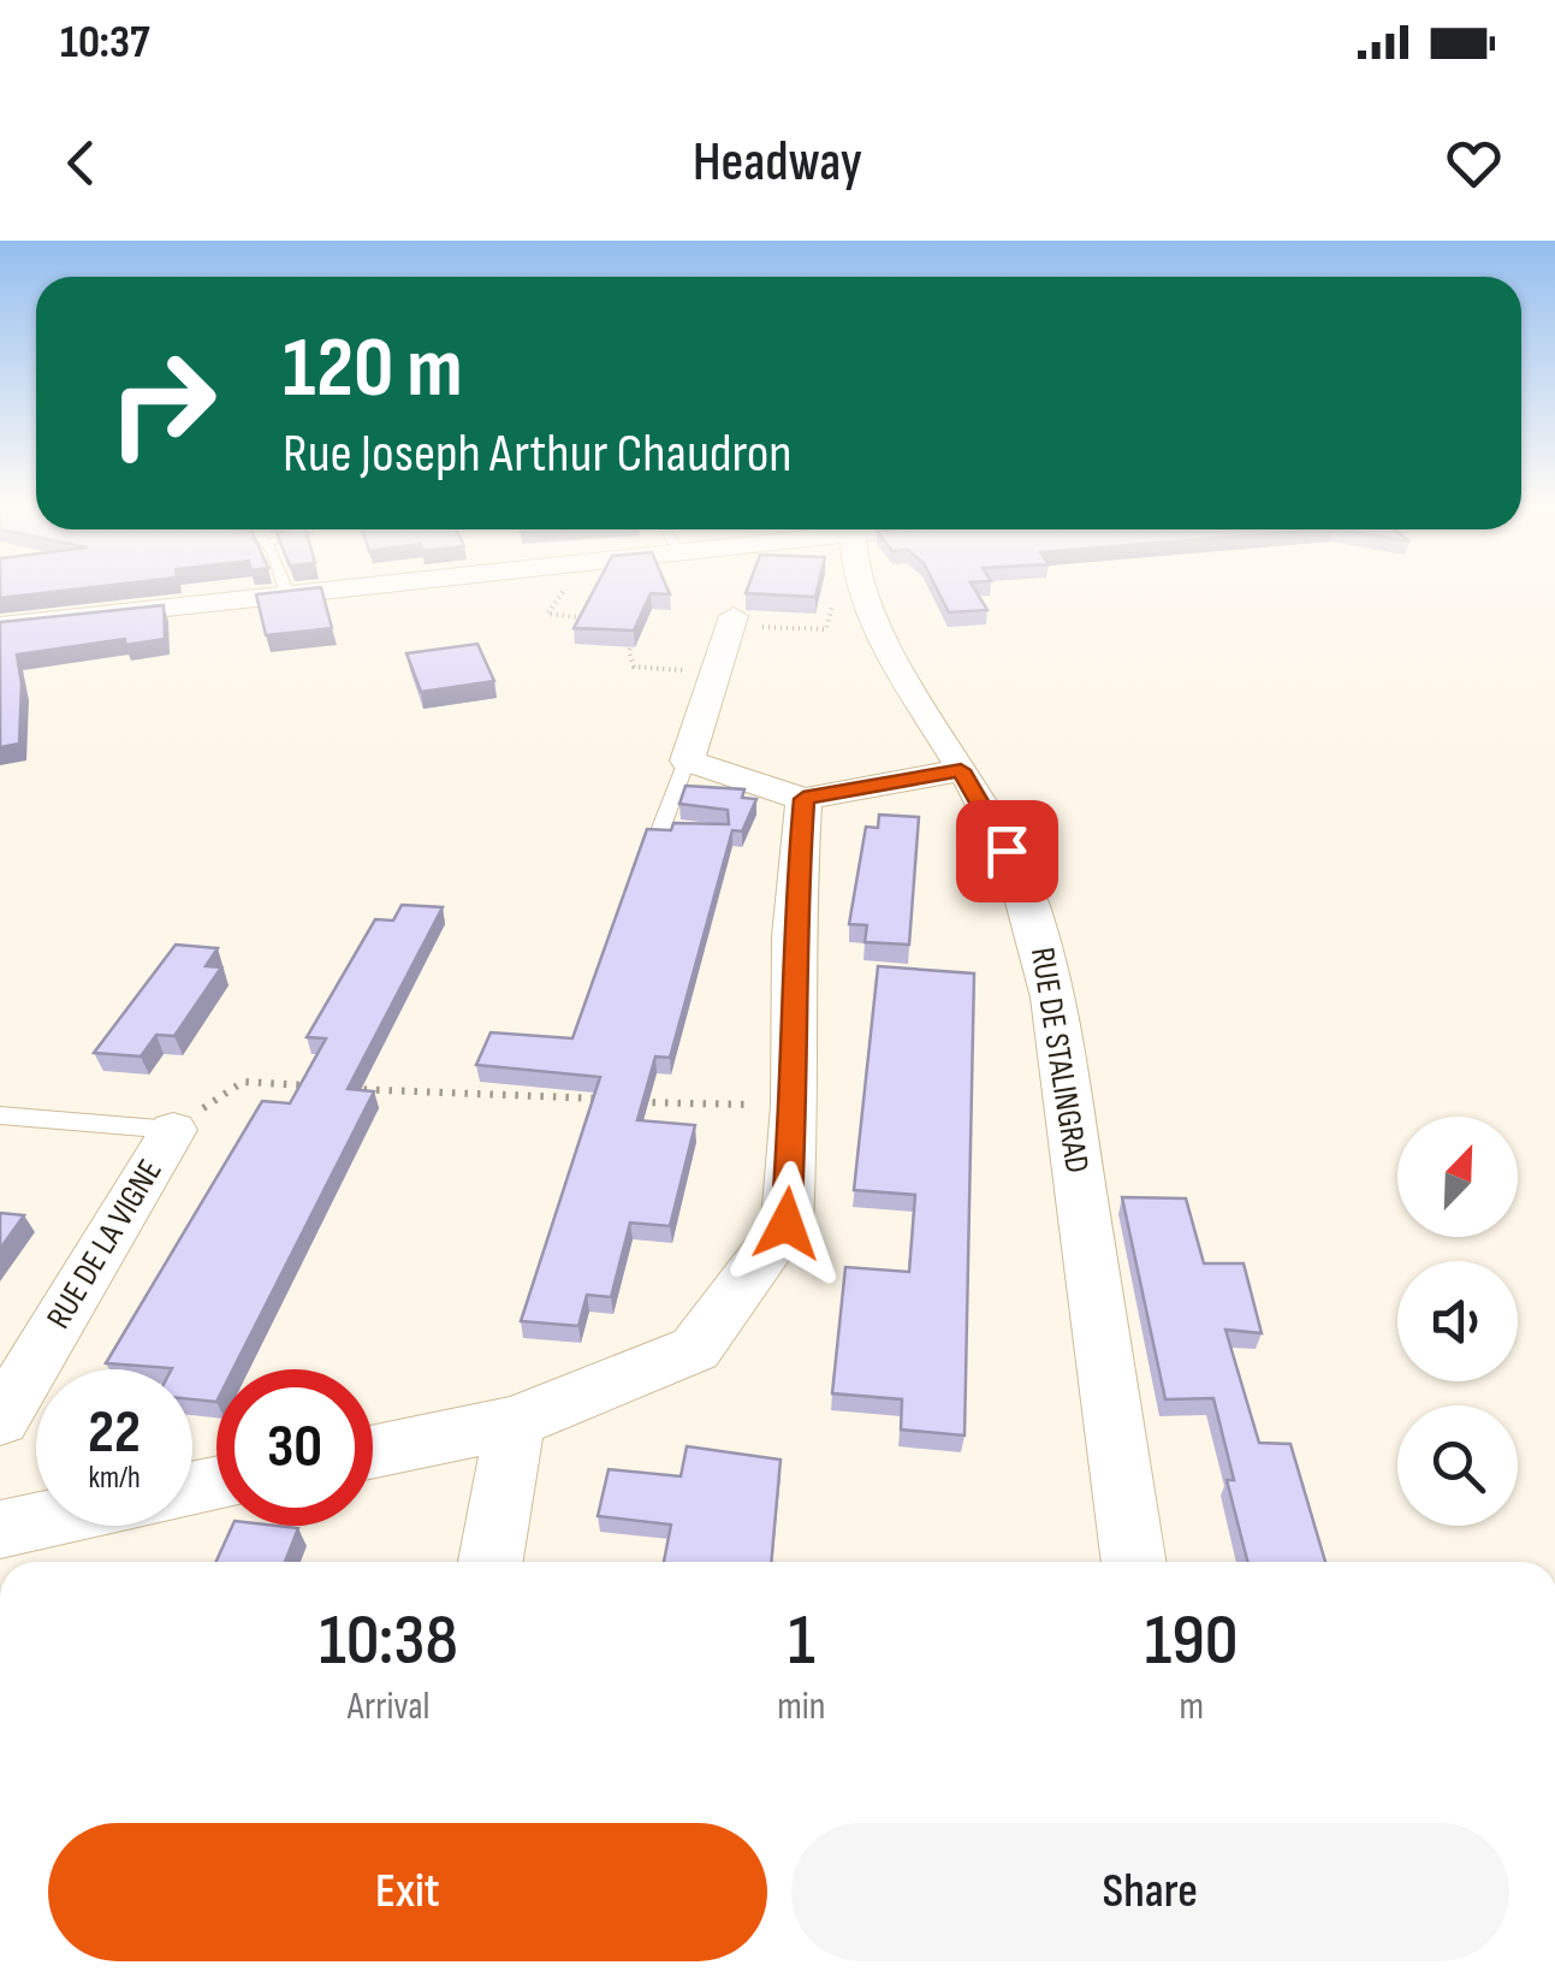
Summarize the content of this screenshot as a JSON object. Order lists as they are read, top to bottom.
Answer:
{
  "streets": {
    "street": ["RUE DE STALINGRAD", "RUE DE LA VIGNE"]
  },
  "north": "top right",
  "page": {
    "status": "10:37",
    "header": "Headway",
    "turn": ["120 m", "Rue Joseph Arthur Chaudron"],
    "speed": "22 km/h",
    "limit": "30",
    "eta": [
      "10:38",
      "Arrival",
      "1",
      "min",
      "190",
      "m"
    ],
    "buttons": ["Exit", "Share"]
  }
}
